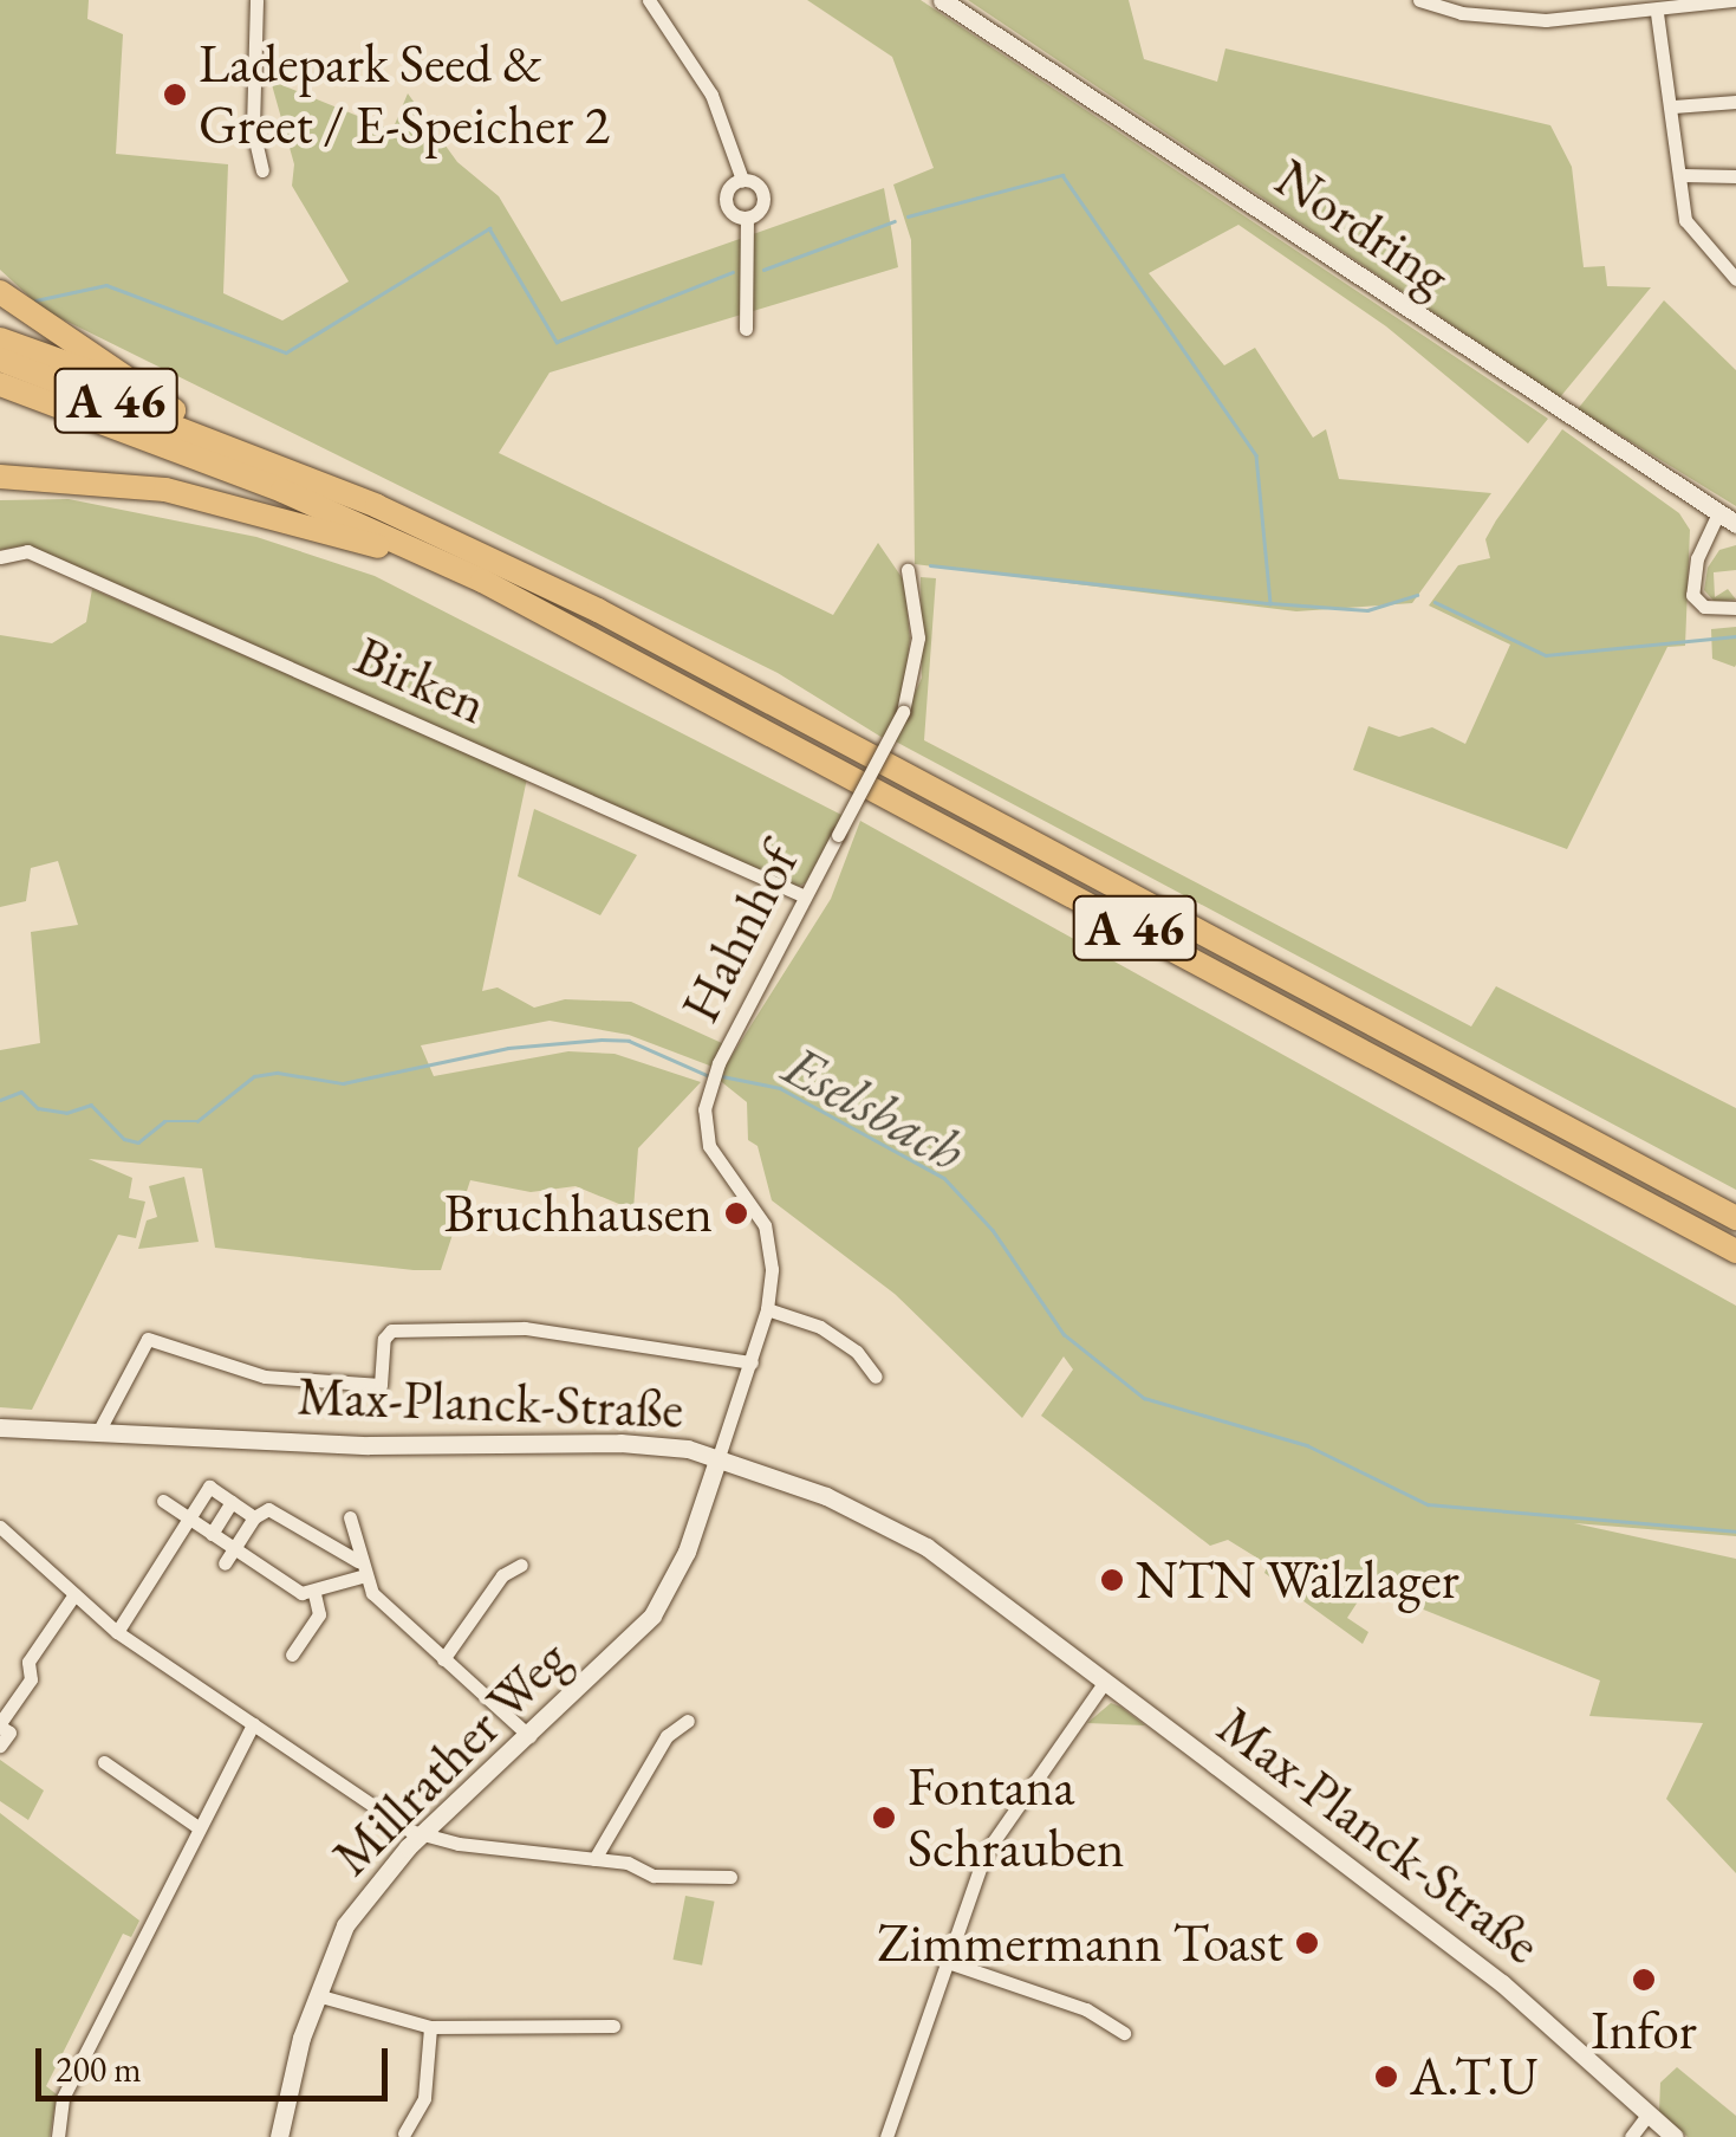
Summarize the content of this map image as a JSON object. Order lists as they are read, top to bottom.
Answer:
{
  "streets": {
    "highway": ["A 46"],
    "street": [
      "Nordring",
      "Birken",
      "Hahnhof",
      "Max-Planck-Straße",
      "Millrather Weg"
    ]
  },
  "crossings": [
    ["Birken", "Hahnhof"],
    ["Max-Planck-Straße", "Millrather Weg"]
  ],
  "water": ["Eselsbach"],
  "places": [
    "Ladepark Seed & Greet / E-Speicher 2",
    "Bruchhausen",
    "NTN Wälzlager",
    "Fontana Schrauben",
    "Zimmermann Toast",
    "Infor",
    "A.T.U"
  ],
  "scale_bar": "200 m"
}
